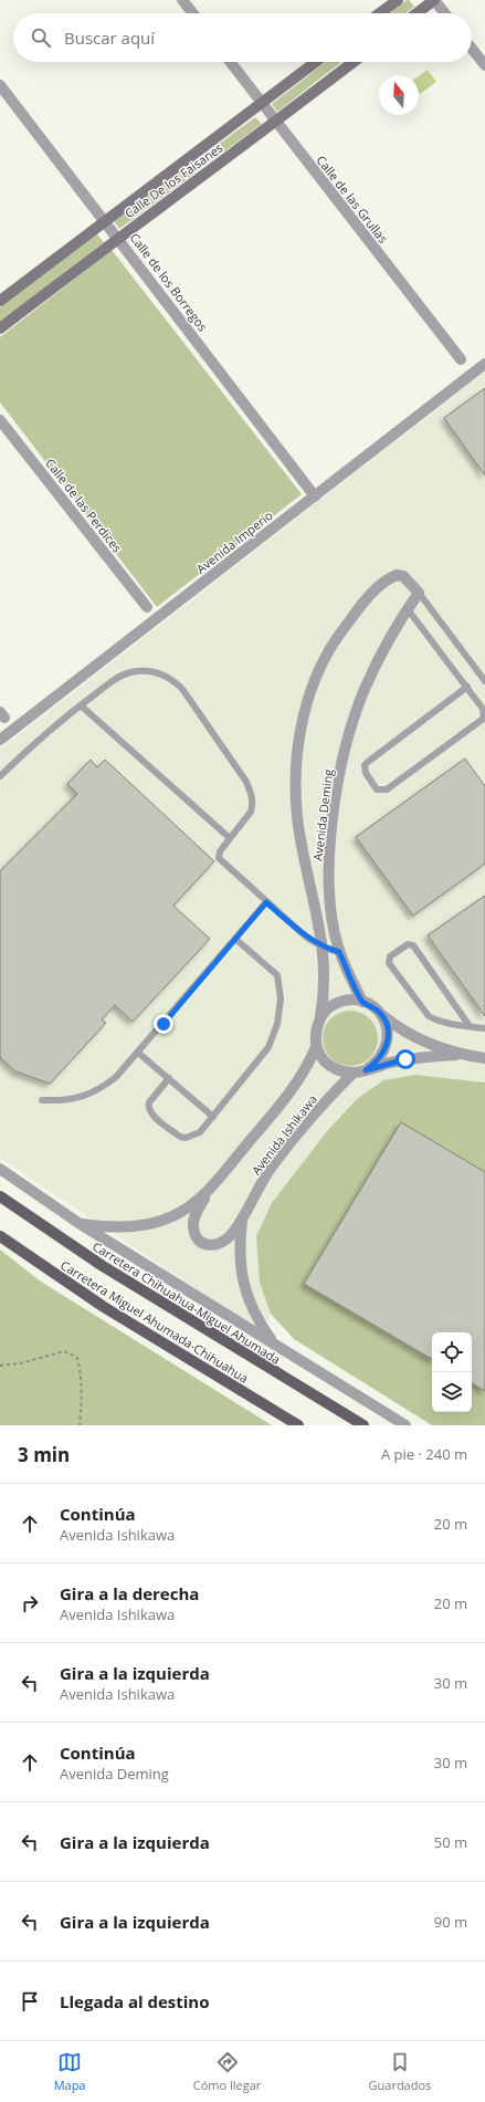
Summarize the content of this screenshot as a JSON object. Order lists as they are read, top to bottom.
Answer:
{
  "streets": {
    "main road": ["Carretera Chihuahua-Miguel Ahumada", "Carretera Miguel Ahumada-Chihuahua"],
    "street": [
      "Calle De los Faisanes",
      "Calle de las Grullas",
      "Calle de los Borregos",
      "Calle de las Perdices",
      "Avenida Imperio",
      "Avenida Deming",
      "Avenida Ishikawa"
    ]
  },
  "crossings": [
    ["Calle De los Faisanes", "Calle de las Grullas"],
    ["Calle De los Faisanes", "Calle de los Borregos"],
    ["Calle de los Borregos", "Avenida Imperio"],
    ["Avenida Deming", "Avenida Ishikawa"]
  ],
  "north": "top",
  "page": {
    "search": "Buscar aquí",
    "heading": ["3 min", "A pie · 240 m"],
    "list": [
      ["Continúa", "Avenida Ishikawa", "20 m"],
      ["Gira a la derecha", "Avenida Ishikawa", "20 m"],
      ["Gira a la izquierda", "Avenida Ishikawa", "30 m"],
      ["Continúa", "Avenida Deming", "30 m"],
      ["Gira a la izquierda", "50 m"],
      ["Gira a la izquierda", "90 m"],
      "Llegada al destino"
    ],
    "nav": ["Mapa", "Cómo llegar", "Guardados"]
  }
}
